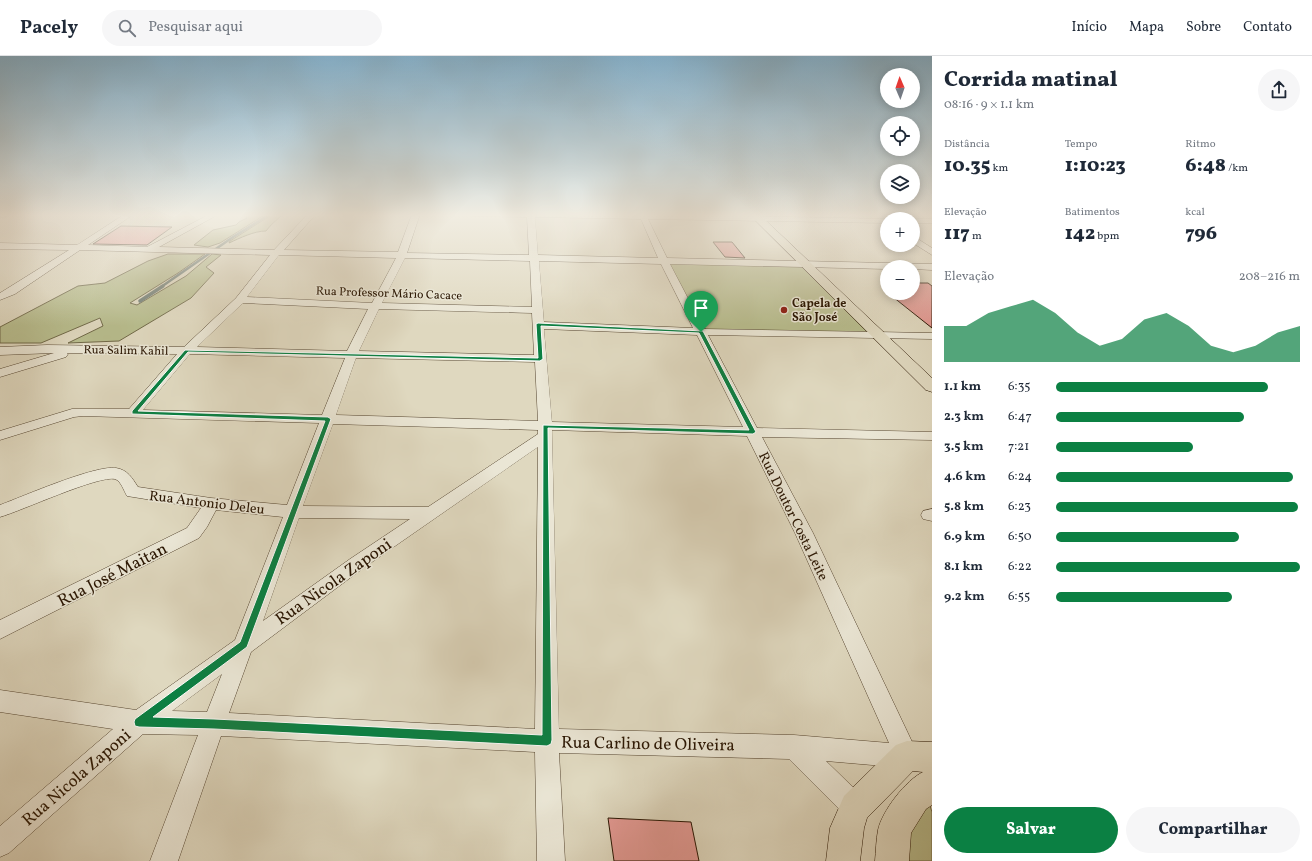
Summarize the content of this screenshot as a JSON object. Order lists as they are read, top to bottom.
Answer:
{
  "streets": {
    "street": [
      "Rua Professor Mário Cacace",
      "Rua Salim Kahil",
      "Rua Antonio Deleu",
      "Rua Doutor Costa Leite",
      "Rua José Maitan",
      "Rua Nicola Zaponi",
      "Rua Carlino de Oliveira"
    ]
  },
  "crossings": [
    ["Rua Professor Mário Cacace", "Rua Doutor Costa Leite"],
    ["Rua Antonio Deleu", "Rua José Maitan"],
    ["Rua Antonio Deleu", "Rua Nicola Zaponi"],
    ["Rua Doutor Costa Leite", "Rua Carlino de Oliveira"],
    ["Rua Nicola Zaponi", "Rua Carlino de Oliveira"]
  ],
  "places": ["Capela de São José"],
  "north": "top",
  "page": {
    "header": "Pacely",
    "search": "Pesquisar aqui",
    "nav": [
      "Início",
      "Mapa",
      "Sobre",
      "Contato"
    ],
    "heading": ["Corrida matinal", "08:16 · 9 × 1.1 km"],
    "map_buttons": ["+", "−"],
    "stats": [
      ["Distância", "10.35 km"],
      ["Tempo", "1:10:23"],
      ["Ritmo", "6:48 /km"],
      ["Elevação", "117 m"],
      ["Batimentos", "142 bpm"],
      ["kcal", "796"]
    ],
    "chart": ["Elevação", "208–216 m"],
    "list": [
      {
        "name": "1.1 km",
        "note": "6:35"
      },
      {
        "name": "2.3 km",
        "note": "6:47"
      },
      {
        "name": "3.5 km",
        "note": "7:21"
      },
      {
        "name": "4.6 km",
        "note": "6:24"
      },
      {
        "name": "5.8 km",
        "note": "6:23"
      },
      {
        "name": "6.9 km",
        "note": "6:50"
      },
      {
        "name": "8.1 km",
        "note": "6:22"
      },
      {
        "name": "9.2 km",
        "note": "6:55"
      }
    ],
    "buttons": ["Salvar", "Compartilhar"]
  }
}
